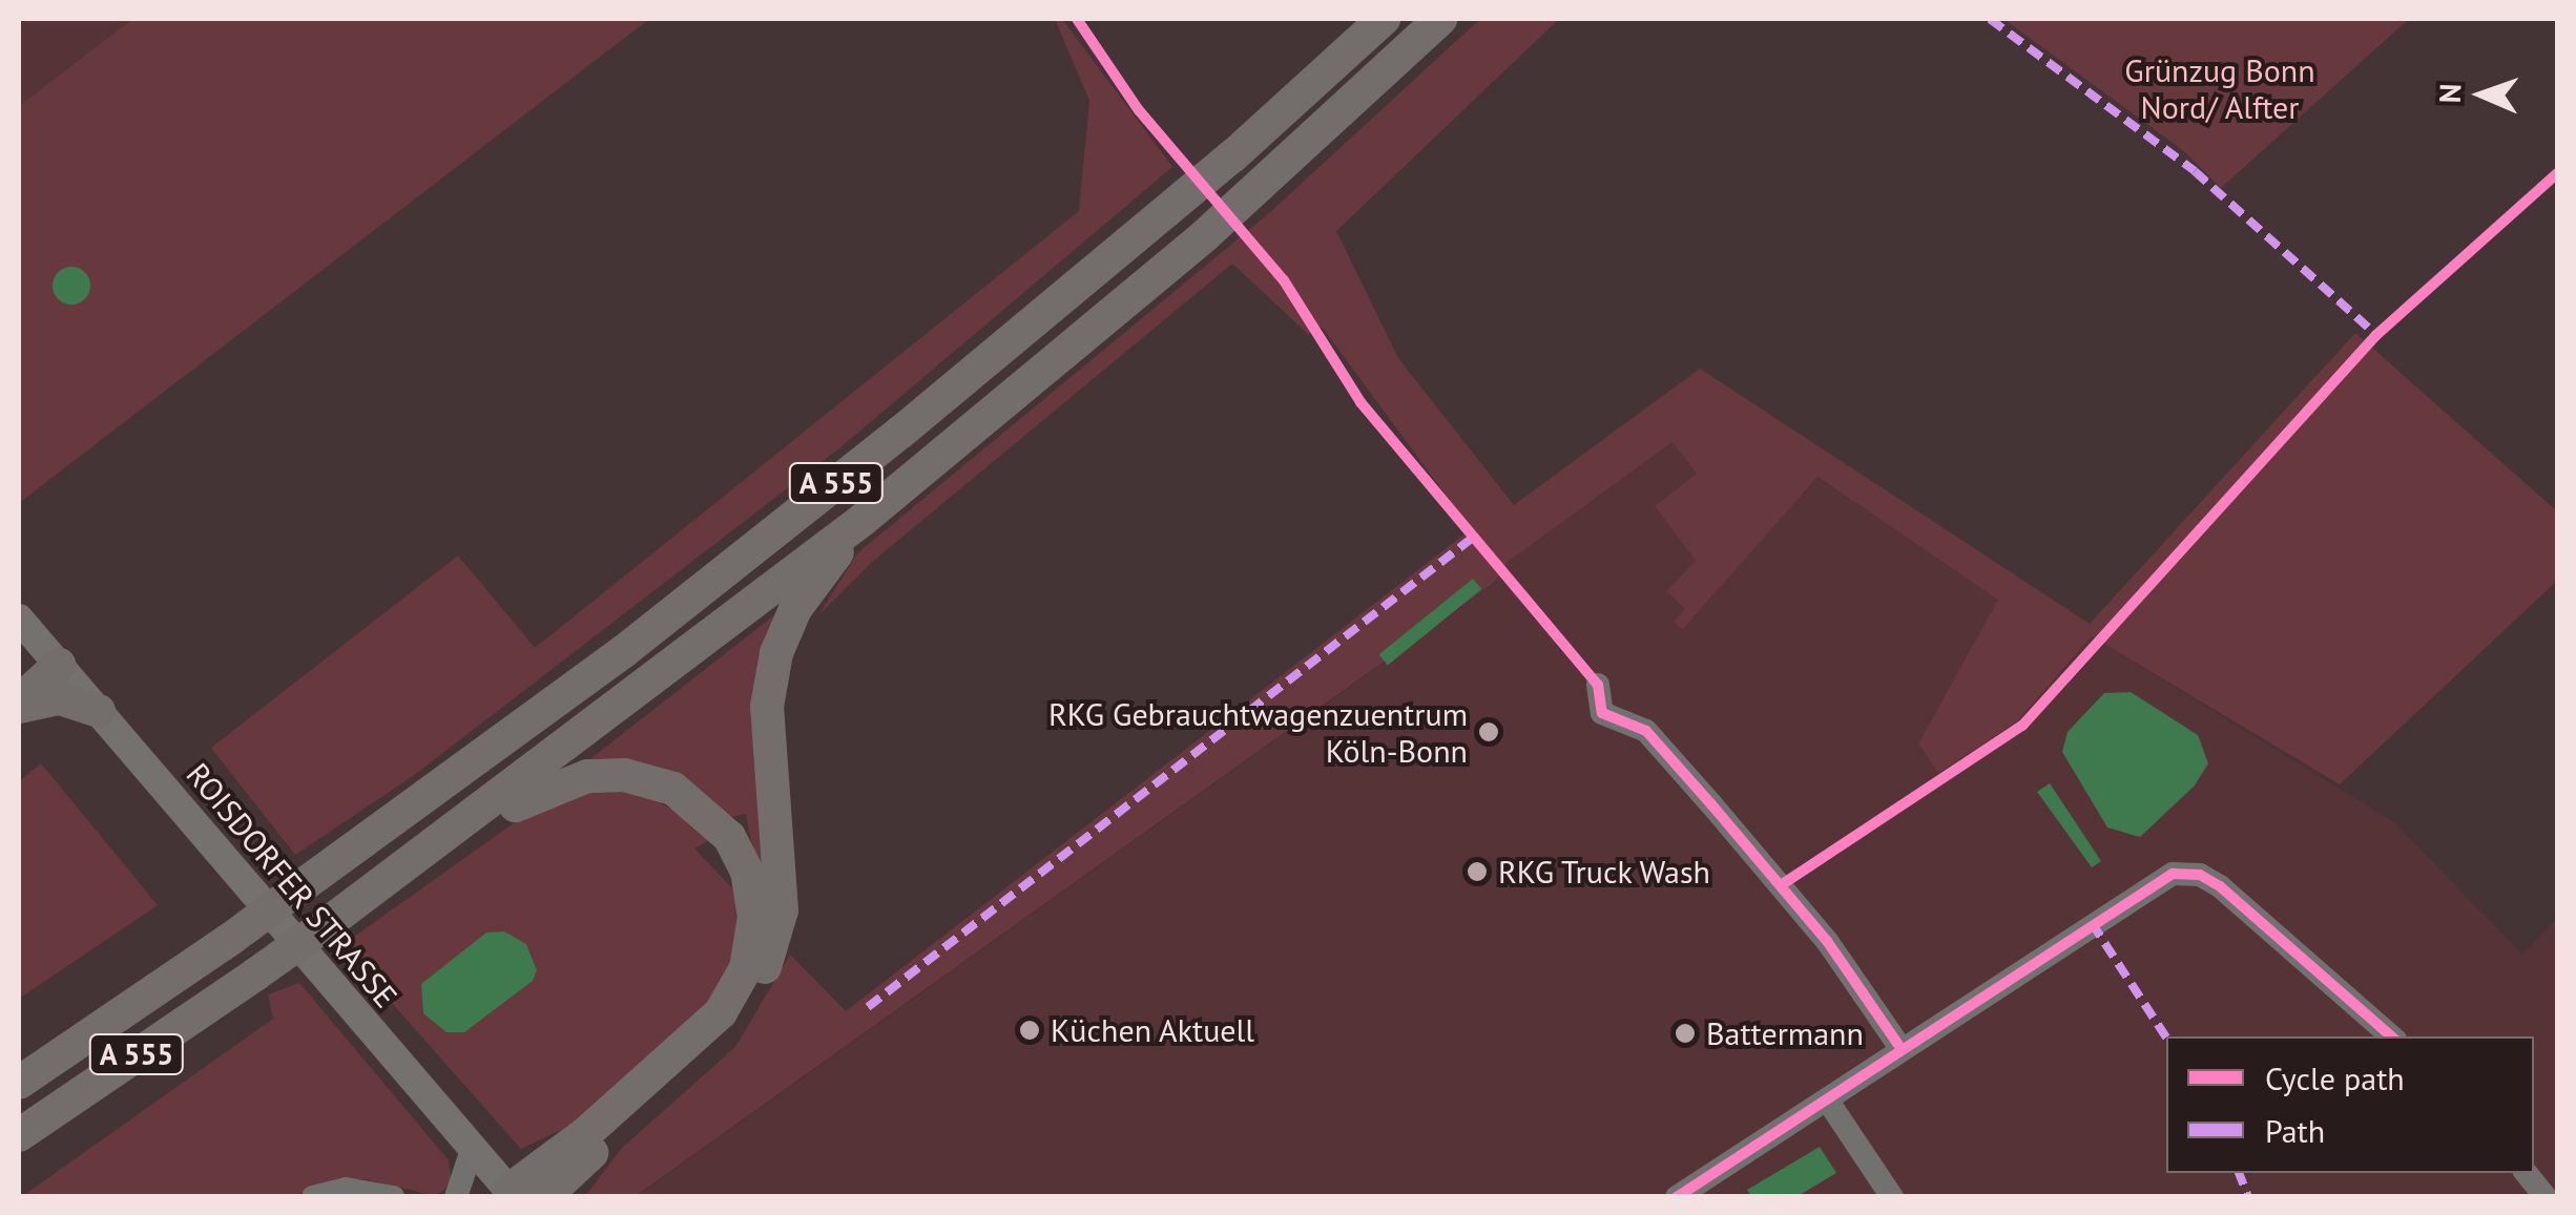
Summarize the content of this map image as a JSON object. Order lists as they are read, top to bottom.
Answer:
{
  "streets": {
    "highway": ["A 555"],
    "main road": ["ROISDORFER STRASSE"]
  },
  "parks": ["Grünzug Bonn Nord/ Alfter"],
  "places": [
    "RKG Gebrauchtwagenzuentrum Köln-Bonn",
    "RKG Truck Wash",
    "Küchen Aktuell",
    "Battermann"
  ],
  "legend": ["Cycle path", "Path"],
  "north": "left"
}
